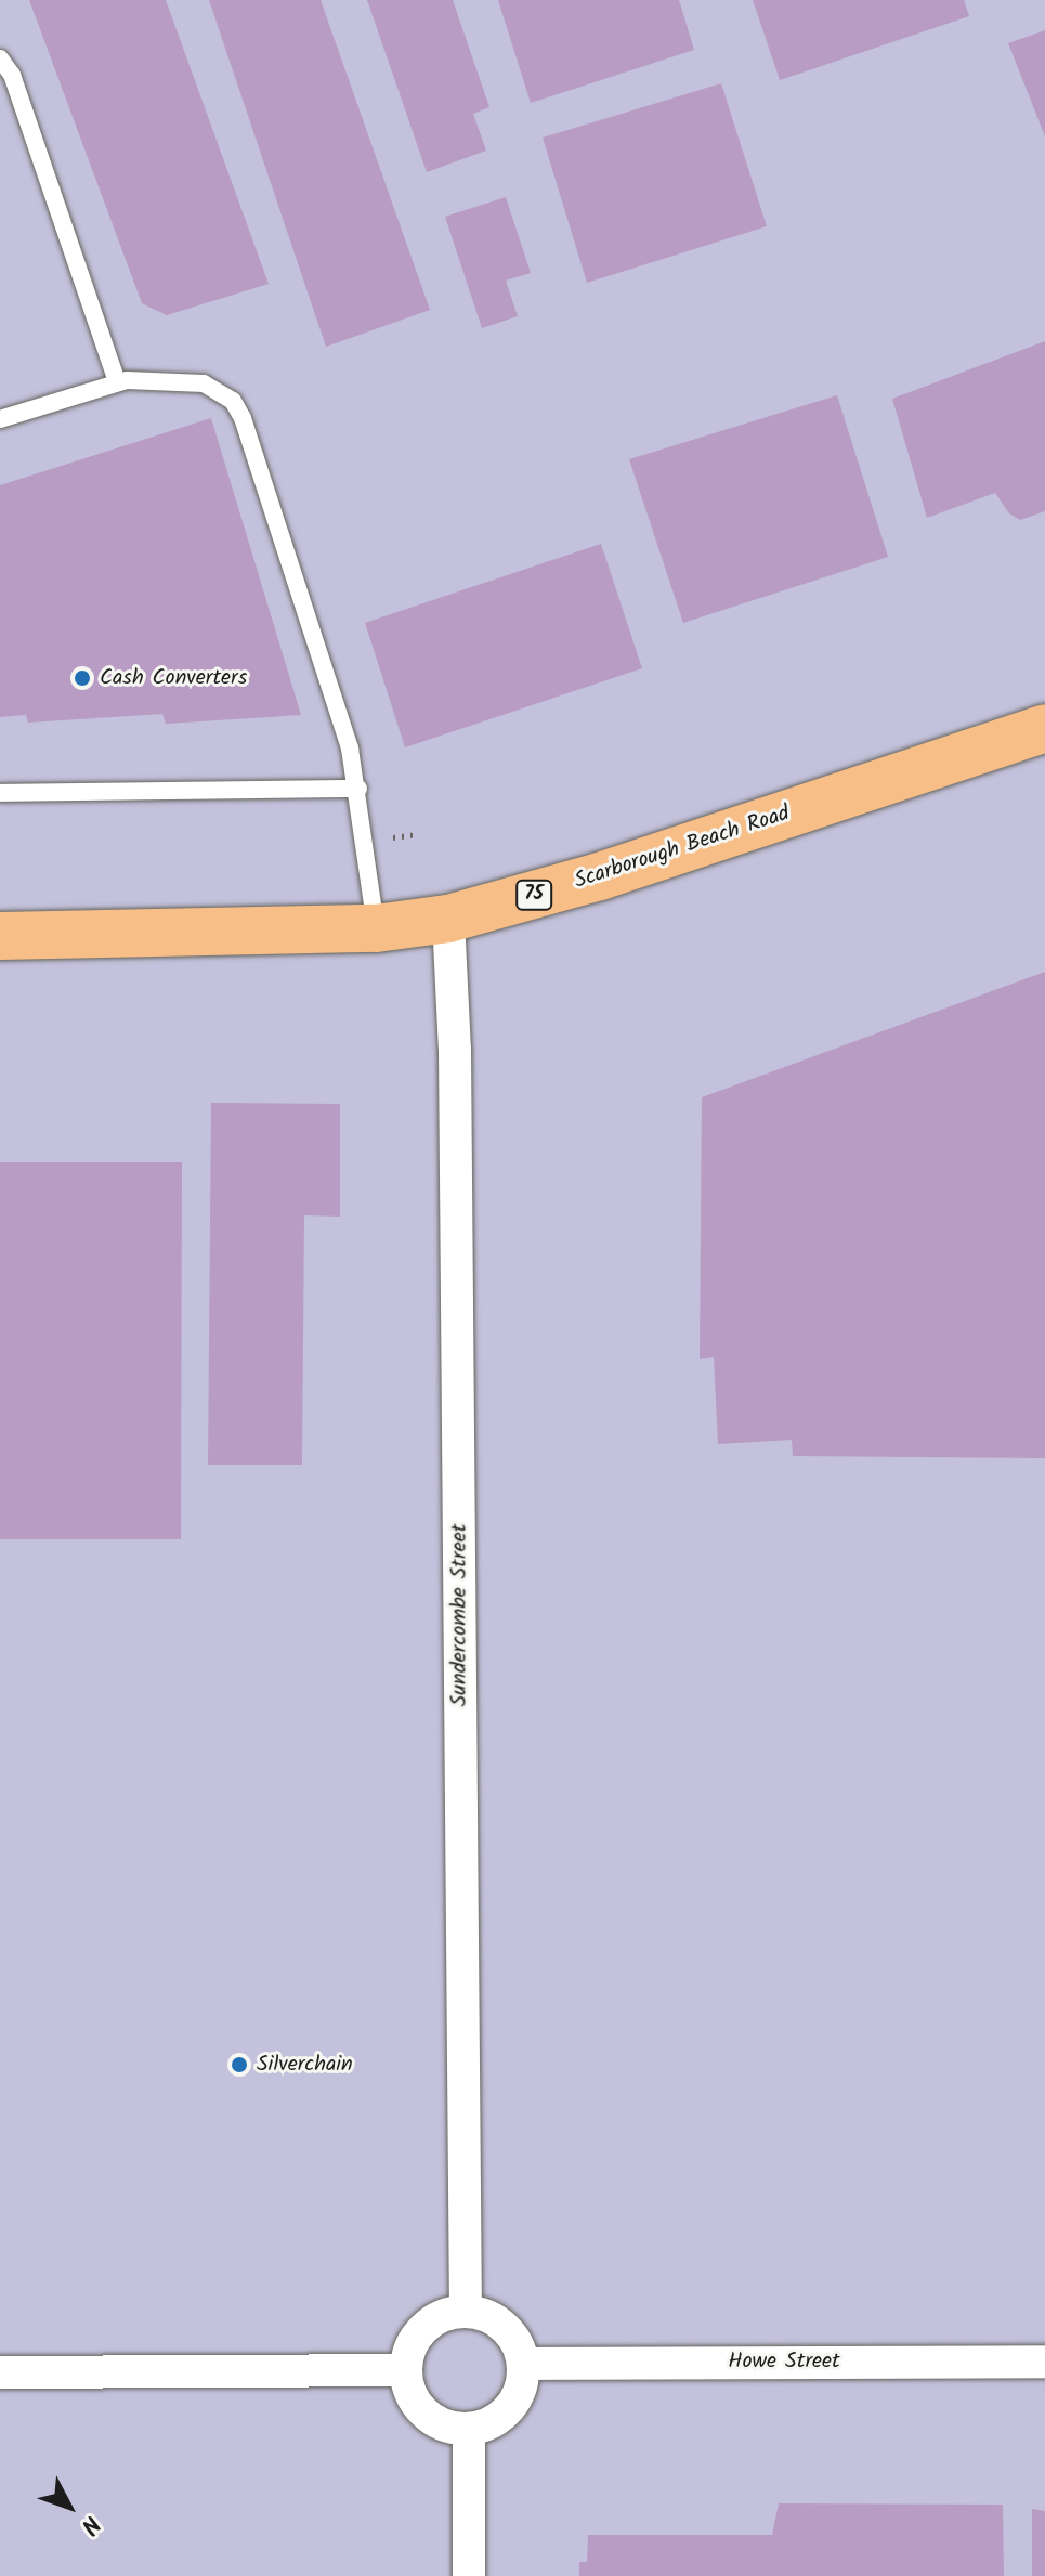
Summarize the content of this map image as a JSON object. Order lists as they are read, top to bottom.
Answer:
{
  "streets": {
    "main road": ["Scarborough Beach Road", "75"],
    "street": ["Sundercombe Street", "Howe Street"]
  },
  "crossings": [
    ["Scarborough Beach Road", "Sundercombe Street"],
    ["Sundercombe Street", "Howe Street"]
  ],
  "places": ["Cash Converters", "Silverchain"],
  "north": "bottom right"
}
